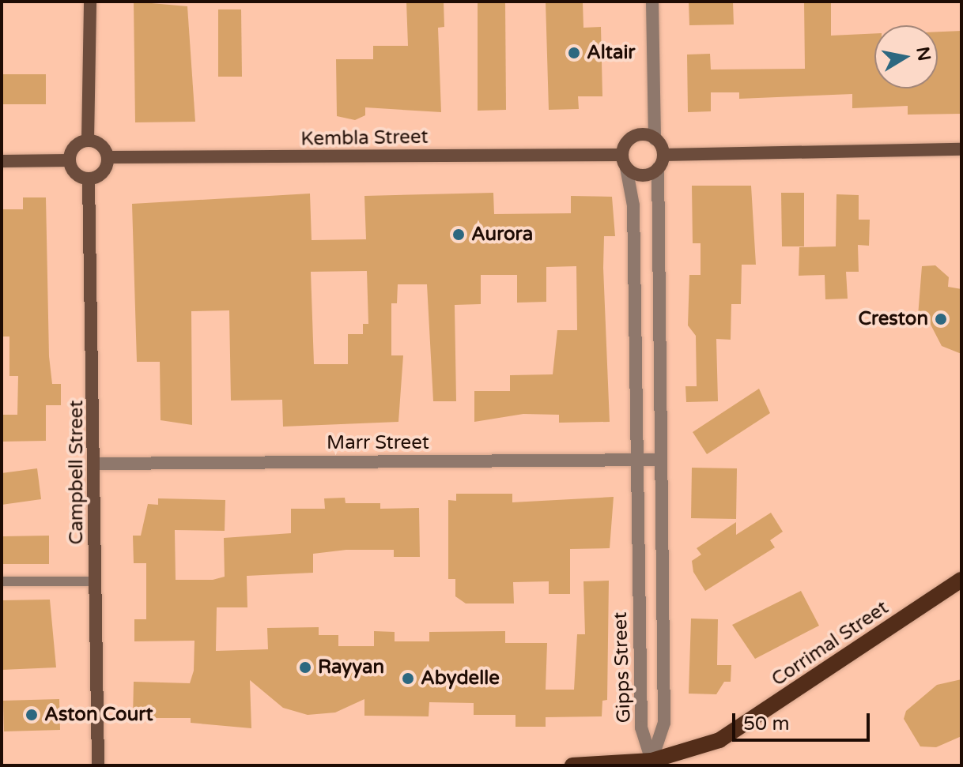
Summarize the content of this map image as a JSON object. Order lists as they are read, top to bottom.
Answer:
{
  "streets": {
    "main road": ["Corrimal Street"],
    "street": [
      "Kembla Street",
      "Marr Street",
      "Campbell Street",
      "Gipps Street"
    ]
  },
  "crossings": [
    ["Kembla Street", "Campbell Street"],
    ["Kembla Street", "Gipps Street"],
    ["Marr Street", "Campbell Street"],
    ["Marr Street", "Gipps Street"],
    ["Corrimal Street", "Gipps Street"]
  ],
  "places": [
    "Altair",
    "Aurora",
    "Creston",
    "Rayyan",
    "Abydelle",
    "Aston Court"
  ],
  "scale_bar": "50 m",
  "north": "right"
}
